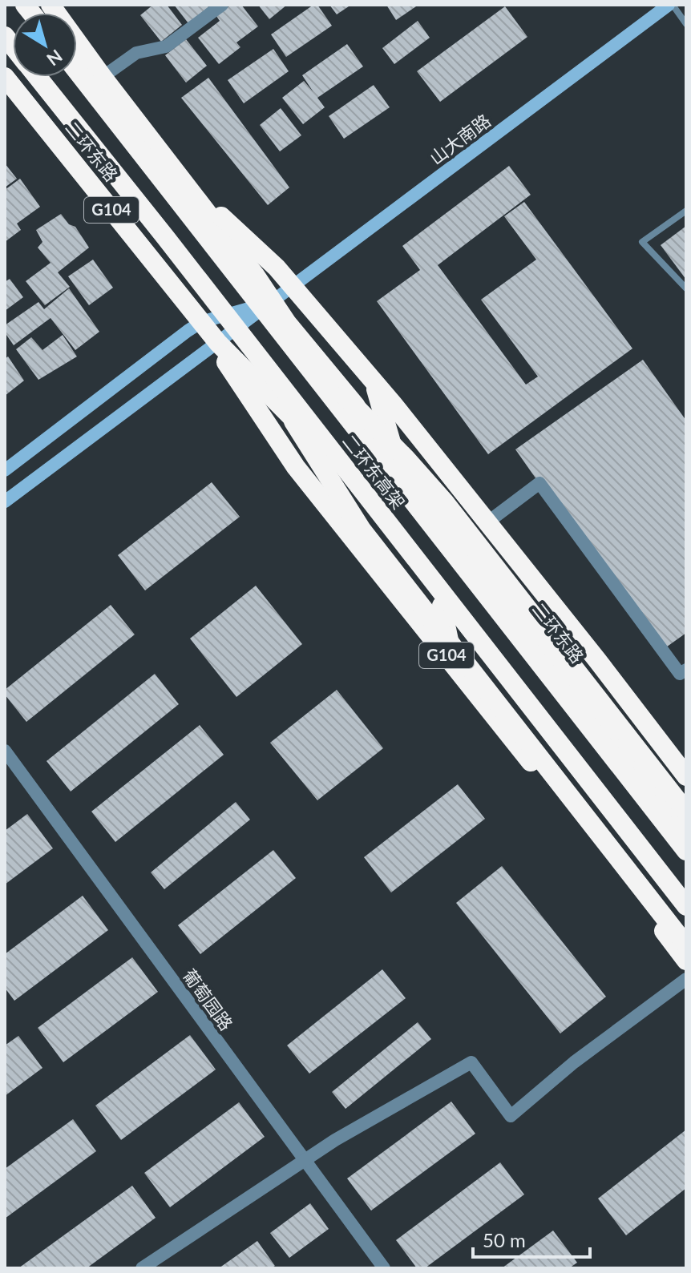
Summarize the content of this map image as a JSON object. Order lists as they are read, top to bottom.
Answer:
{
  "streets": {
    "highway": ["二环东路", "G104", "二环东高架"],
    "main road": ["山大南路"],
    "street": ["葡萄园路"]
  },
  "crossings": [
    ["山大南路", "二环东路"],
    ["山大南路", "二环东高架"],
    ["二环东路", "二环东高架"]
  ],
  "scale_bar": "50 m",
  "north": "bottom right"
}
